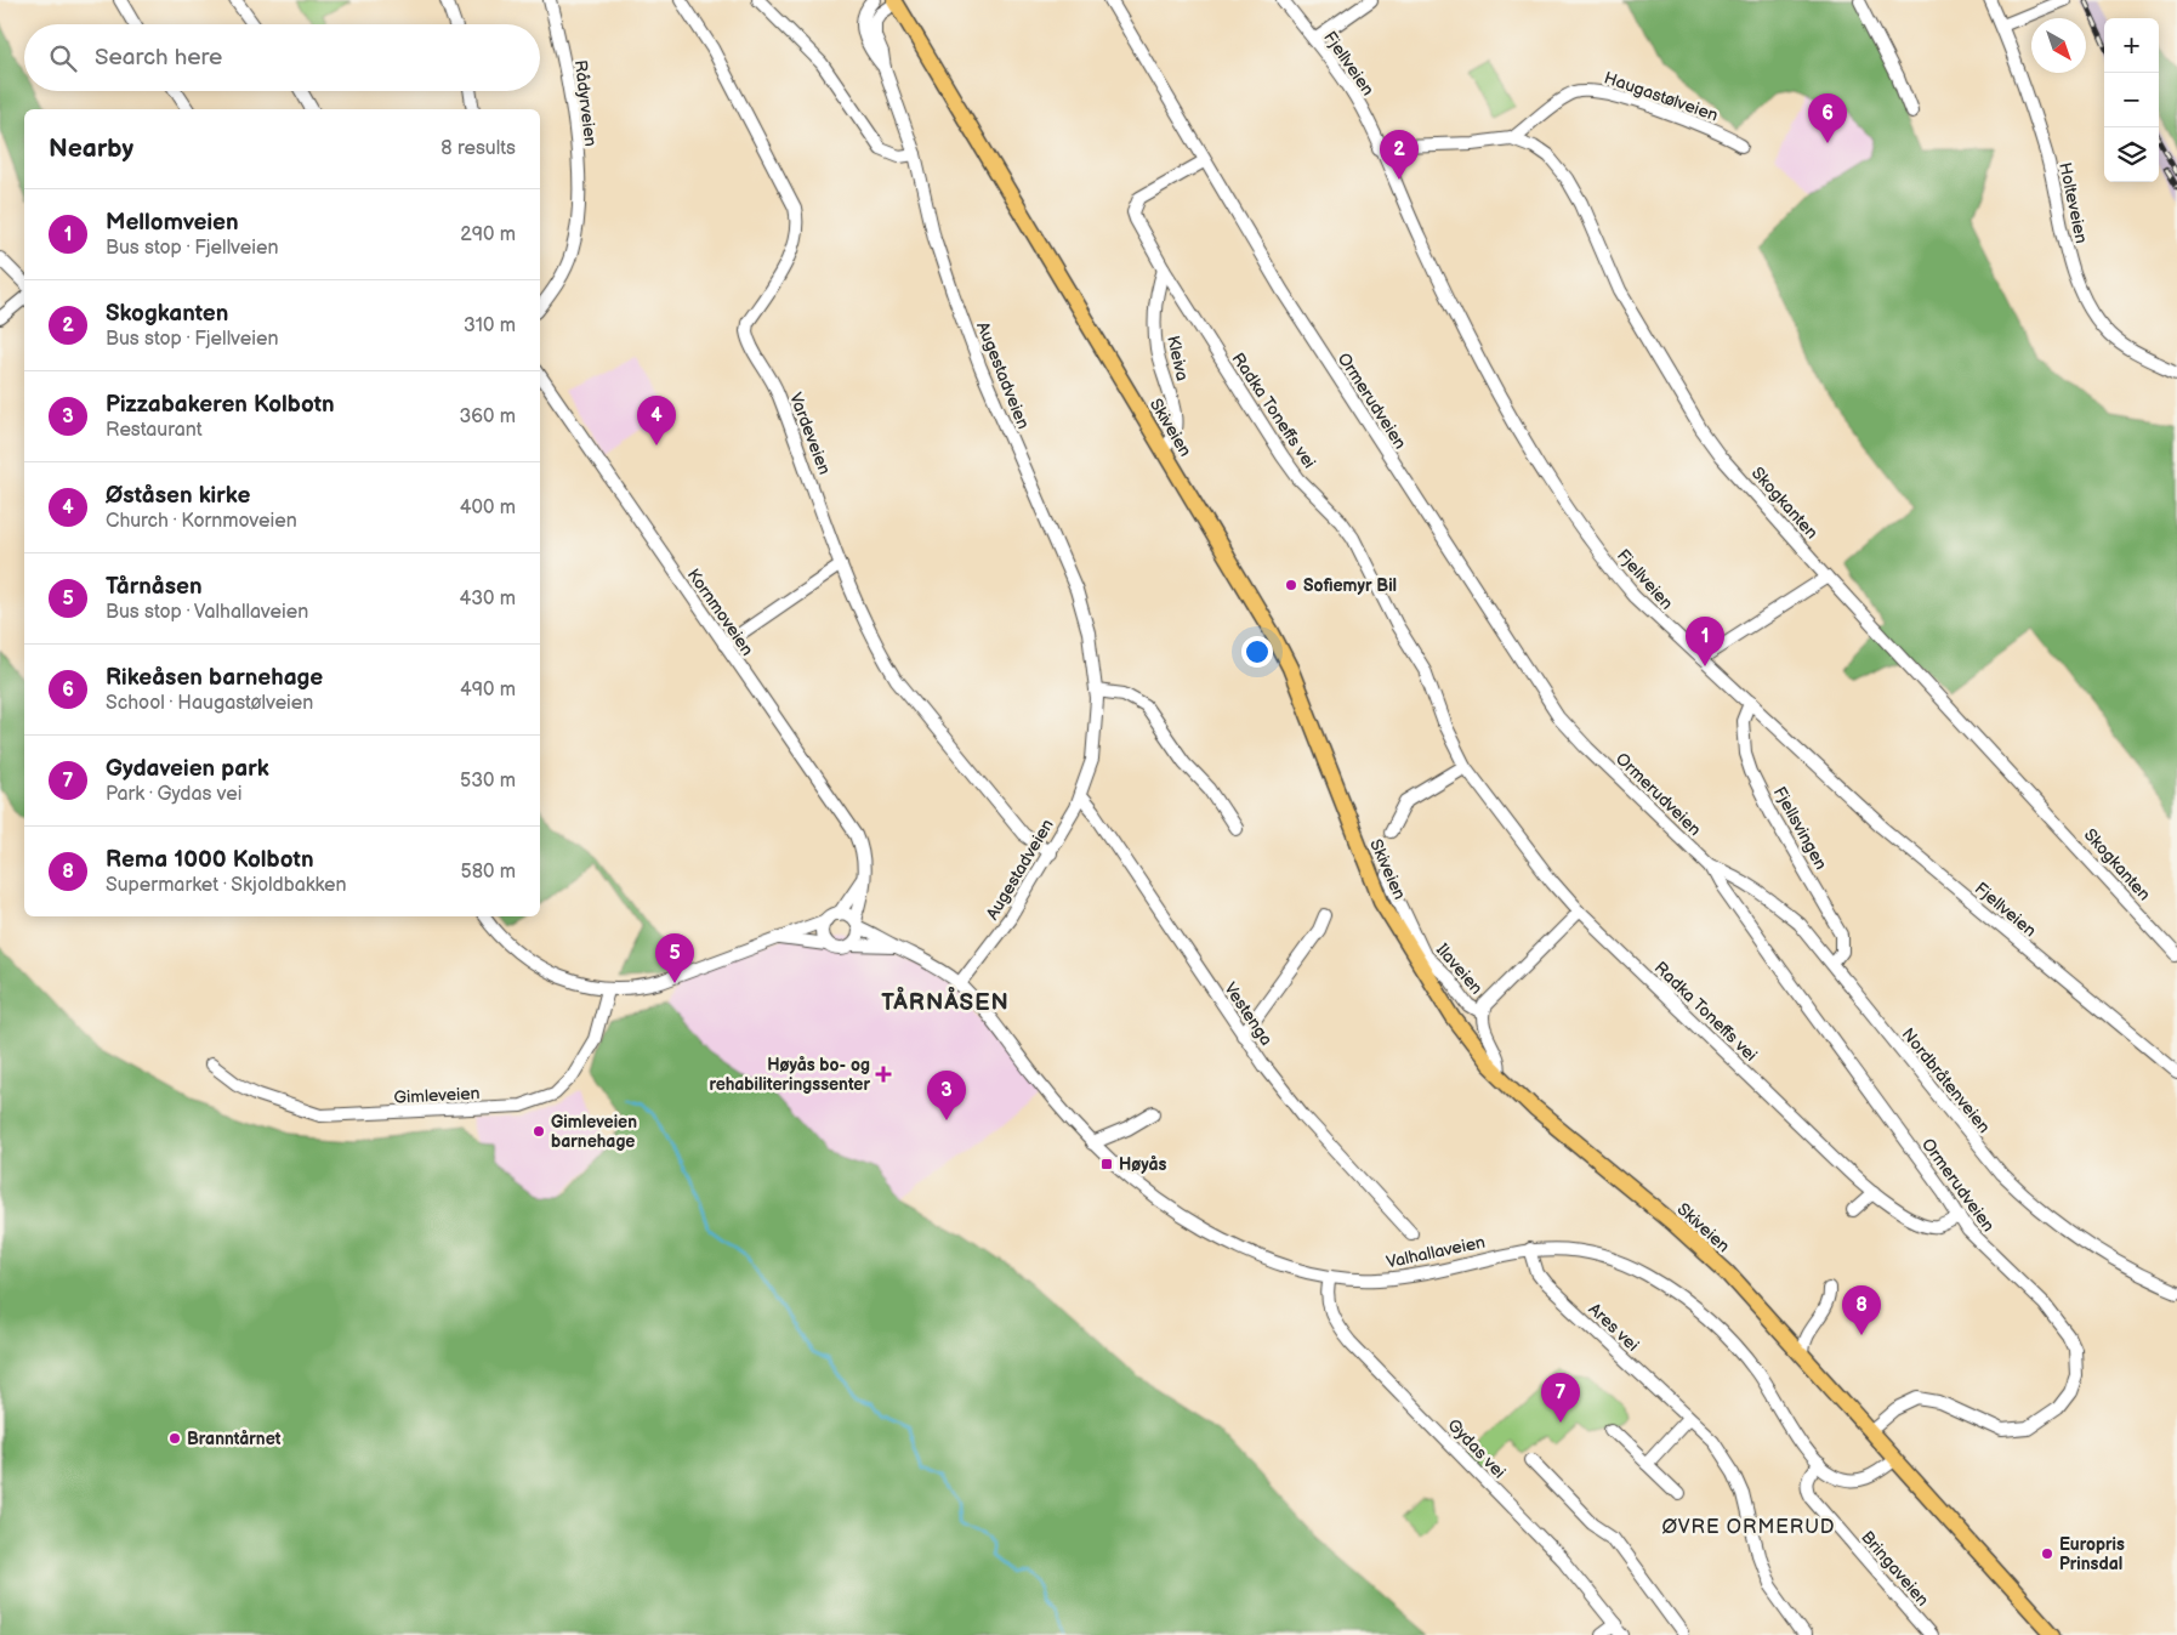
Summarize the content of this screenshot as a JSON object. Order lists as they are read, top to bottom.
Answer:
{
  "streets": {
    "main road": ["Skiveien"],
    "street": [
      "Fjellveien",
      "Haugastølveien",
      "Rådyrveien",
      "Holteveien",
      "Kleiva",
      "Augestadveien",
      "Ormerudveien",
      "Radka Toneffs vei",
      "Vardeveien",
      "Skogkanten",
      "Kornmoveien",
      "Fjellsvingen",
      "Ilaveien",
      "Vestenga",
      "Nordbråtenveien",
      "Gimleveien",
      "Valhallaveien",
      "Ares vei",
      "Gydas vei",
      "Bringaveien"
    ]
  },
  "crossings": [
    ["Fjellveien", "Fjellsvingen"],
    ["Haugastølveien", "Skogkanten"],
    ["Kleiva", "Radka Toneffs vei"],
    ["Kleiva", "Skiveien"],
    ["Augestadveien", "Skiveien"],
    ["Augestadveien", "Vardeveien"],
    ["Augestadveien", "Vestenga"],
    ["Augestadveien", "Valhallaveien"],
    ["Ormerudveien", "Radka Toneffs vei"],
    ["Ormerudveien", "Skiveien"],
    ["Ormerudveien", "Nordbråtenveien"],
    ["Radka Toneffs vei", "Ilaveien"],
    ["Skiveien", "Ilaveien"],
    ["Skiveien", "Valhallaveien"],
    ["Kornmoveien", "Valhallaveien"],
    ["Fjellsvingen", "Nordbråtenveien"],
    ["Valhallaveien", "Ares vei"],
    ["Valhallaveien", "Gydas vei"],
    ["Valhallaveien", "Bringaveien"]
  ],
  "districts": ["TÅRNÅSEN", "ØVRE ORMERUD"],
  "places": {
    "other": [
      "Sofiemyr Bil",
      "Gimleveien barnehage",
      "Branntårnet",
      "Europris Prinsdal"
    ],
    "health": ["Høyås bo- og rehabiliteringssenter"],
    "transit": ["Høyås"]
  },
  "north": "bottom right",
  "page": {
    "map_buttons": ["+", "−"],
    "search": "Search here",
    "pins": [
      "6",
      "2",
      "4",
      "1",
      "5",
      "3",
      "8",
      "7"
    ],
    "heading": ["Nearby", "8 results"],
    "list": [
      {
        "mark": "1",
        "name": "Mellomveien",
        "note": "Bus stop · Fjellveien",
        "value": "290 m"
      },
      {
        "mark": "2",
        "name": "Skogkanten",
        "note": "Bus stop · Fjellveien",
        "value": "310 m"
      },
      {
        "mark": "3",
        "name": "Pizzabakeren Kolbotn",
        "note": "Restaurant",
        "value": "360 m"
      },
      {
        "mark": "4",
        "name": "Øståsen kirke",
        "note": "Church · Kornmoveien",
        "value": "400 m"
      },
      {
        "mark": "5",
        "name": "Tårnåsen",
        "note": "Bus stop · Valhallaveien",
        "value": "430 m"
      },
      {
        "mark": "6",
        "name": "Rikeåsen barnehage",
        "note": "School · Haugastølveien",
        "value": "490 m"
      },
      {
        "mark": "7",
        "name": "Gydaveien park",
        "note": "Park · Gydas vei",
        "value": "530 m"
      },
      {
        "mark": "8",
        "name": "Rema 1000 Kolbotn",
        "note": "Supermarket · Skjoldbakken",
        "value": "580 m"
      }
    ]
  }
}
